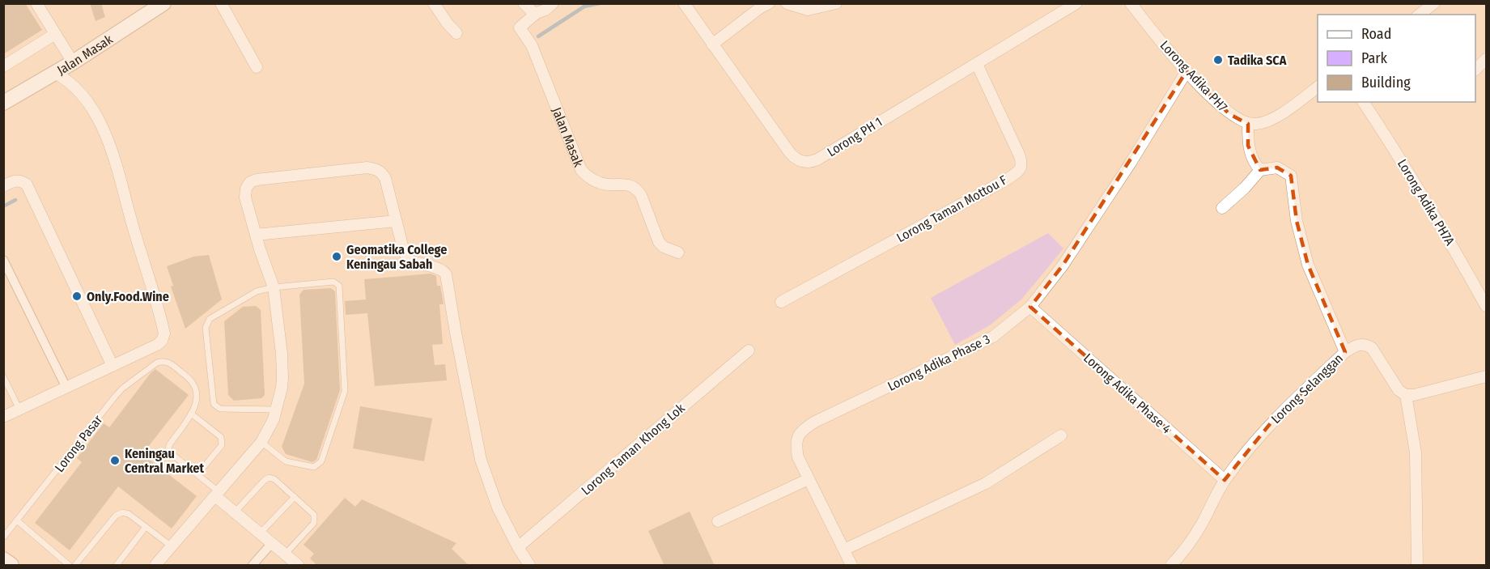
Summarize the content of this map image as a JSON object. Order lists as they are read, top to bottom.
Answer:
{
  "streets": {
    "street": [
      "Jalan Masak",
      "Lorong Adika PH7",
      "Lorong PH 1",
      "Lorong Adika PH7A",
      "Lorong Taman Mottou F",
      "Lorong Adika Phase 3",
      "Lorong Selanggan",
      "Lorong Adika Phase 4",
      "Lorong Taman Khong Lok"
    ],
    "lane": ["Lorong Pasar"]
  },
  "crossings": [
    ["Lorong Adika PH7", "Lorong Adika Phase 3"],
    ["Lorong PH 1", "Lorong Taman Mottou F"],
    ["Lorong Adika Phase 3", "Lorong Adika Phase 4"],
    ["Lorong Selanggan", "Lorong Adika Phase 4"]
  ],
  "places": [
    "Tadika SCA",
    "Geomatika College Keningau Sabah",
    "Only.Food.Wine",
    "Keningau Central Market"
  ],
  "legend": ["Road", "Park", "Building"]
}
